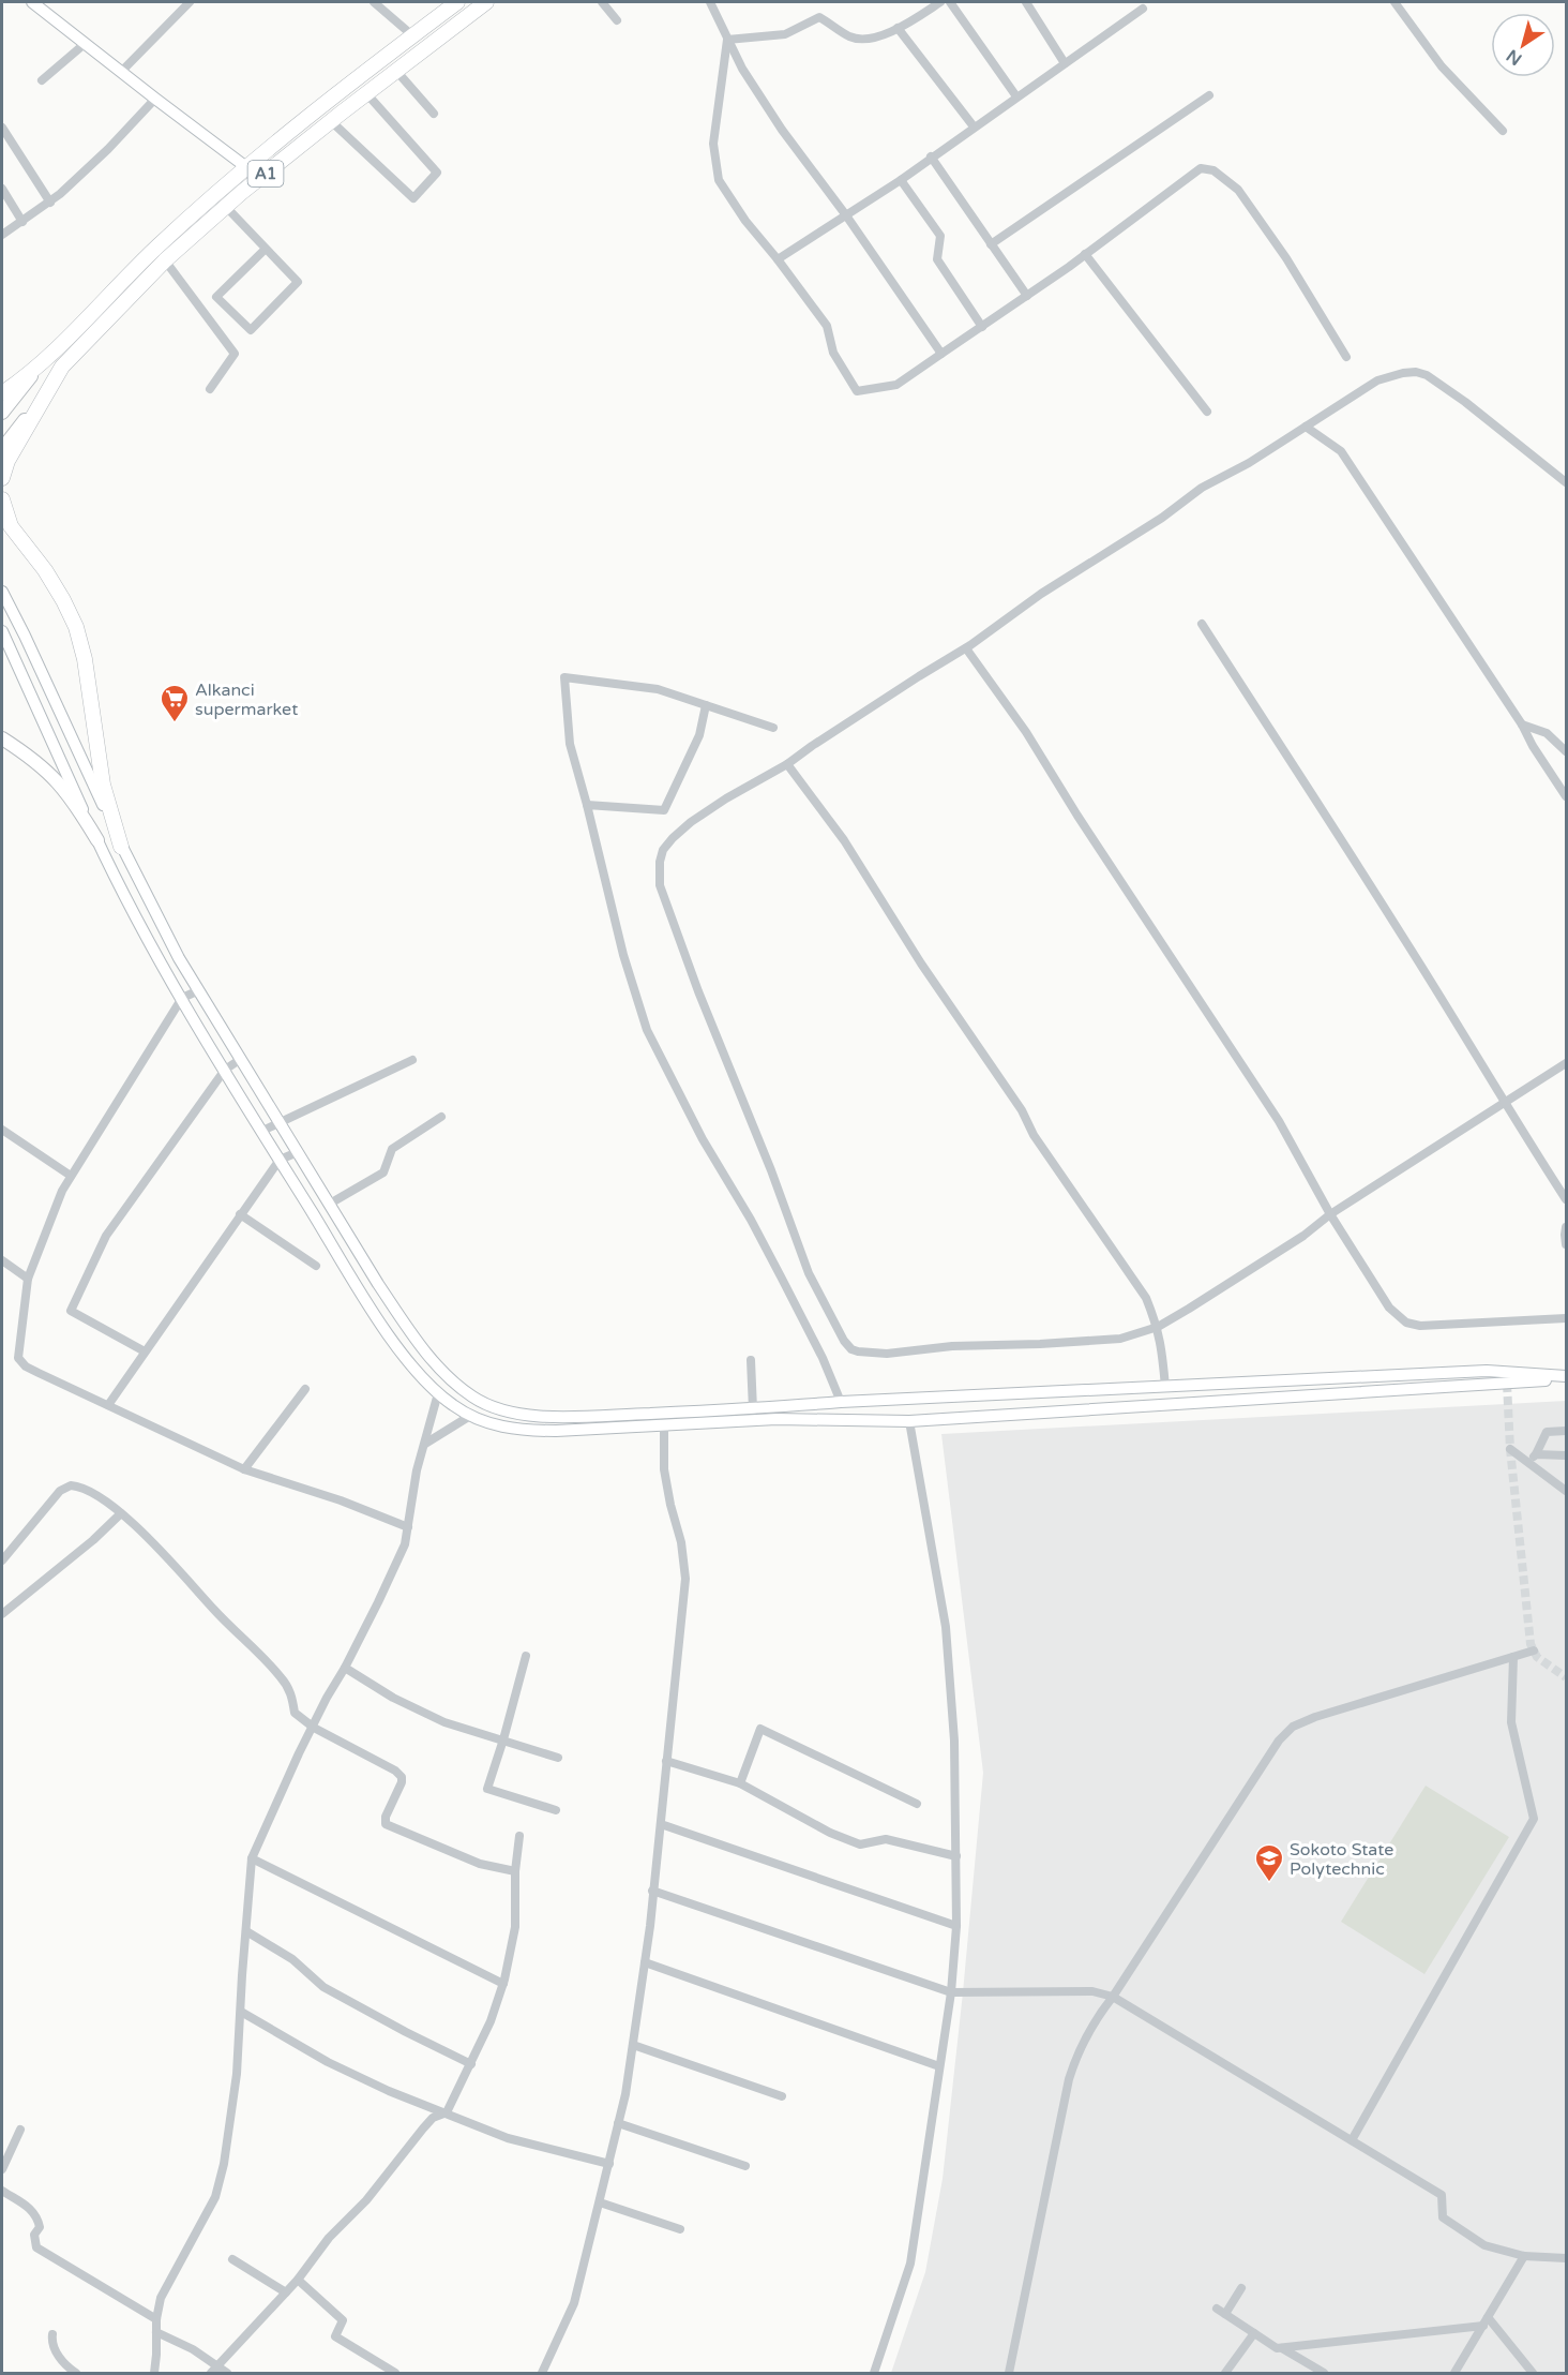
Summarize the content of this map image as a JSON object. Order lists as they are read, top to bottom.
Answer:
{
  "streets": {
    "highway": ["A1"]
  },
  "places": {
    "supermarket": ["Alkanci supermarket"],
    "school or university": ["Sokoto State Polytechnic"]
  },
  "north": "bottom left"
}
